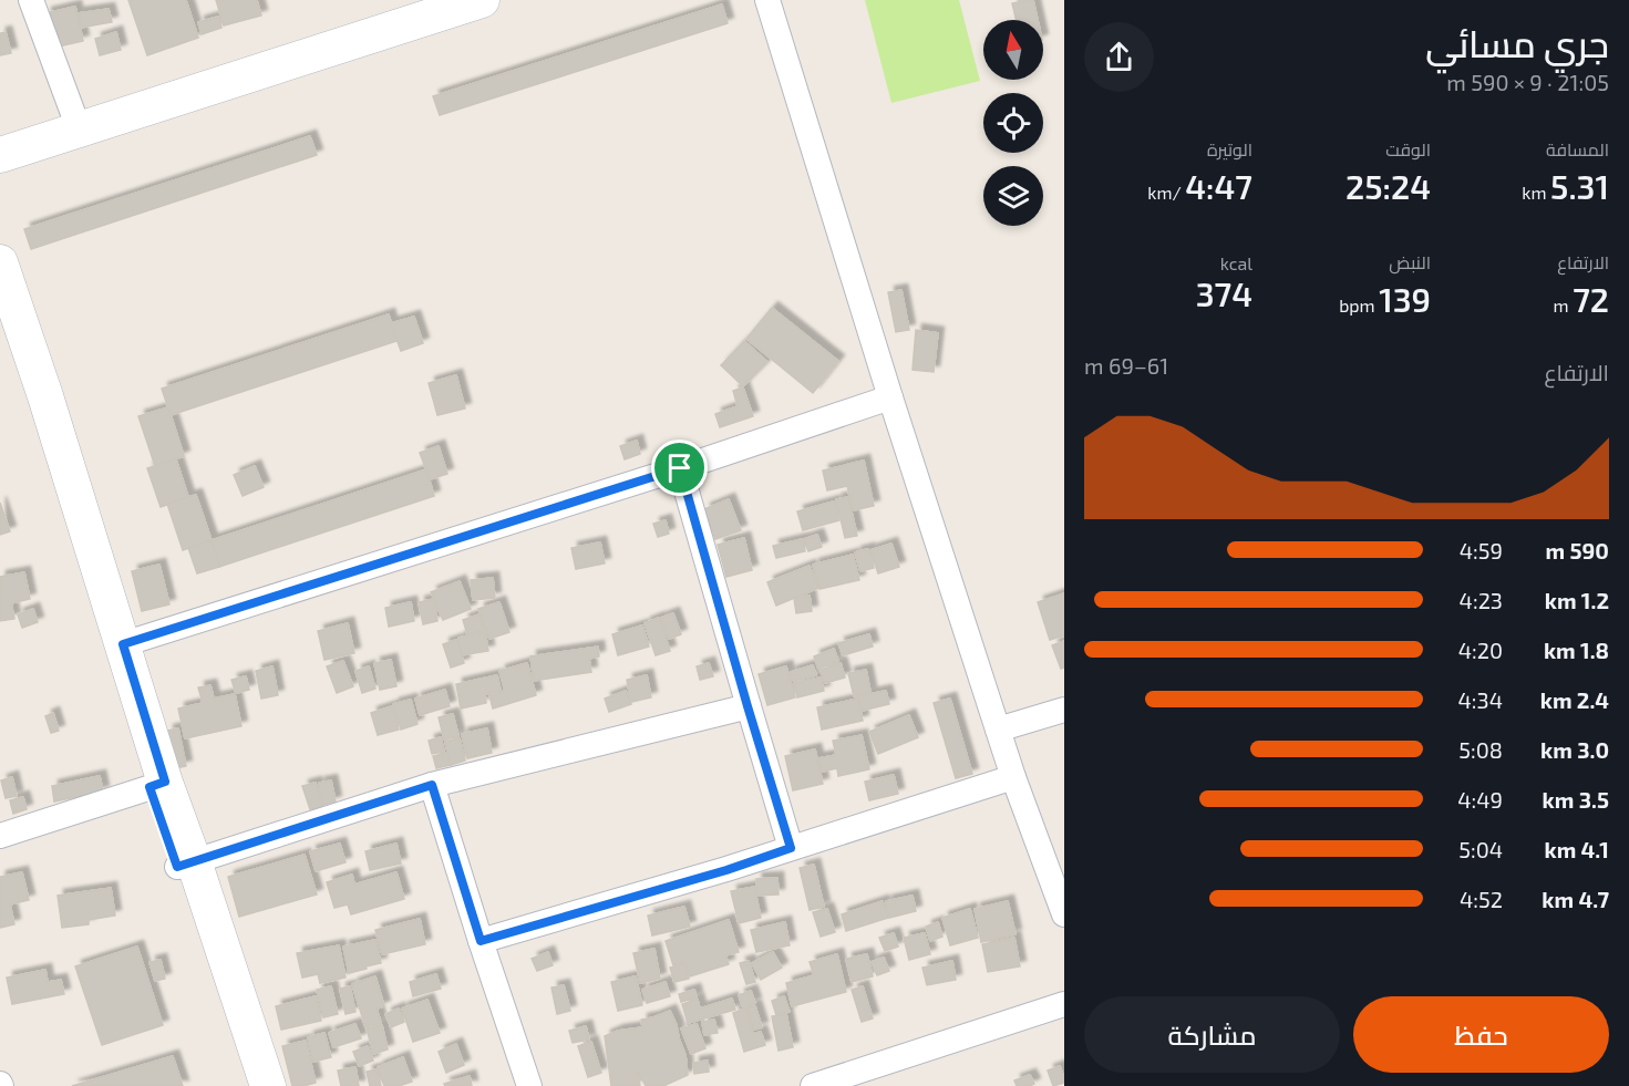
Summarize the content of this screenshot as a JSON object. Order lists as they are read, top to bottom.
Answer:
{
  "north": "top",
  "page": {
    "heading": ["جري مسائي", "21:05 · 9 × 590 m"],
    "stats": [
      ["المسافة", "5.31 km"],
      ["الوقت", "25:24"],
      ["الوتيرة", "4:47 /km"],
      ["الارتفاع", "72 m"],
      ["النبض", "139 bpm"],
      ["kcal", "374"]
    ],
    "chart": ["الارتفاع", "61–69 m"],
    "list": [
      {
        "name": "590 m",
        "note": "4:59"
      },
      {
        "name": "1.2 km",
        "note": "4:23"
      },
      {
        "name": "1.8 km",
        "note": "4:20"
      },
      {
        "name": "2.4 km",
        "note": "4:34"
      },
      {
        "name": "3.0 km",
        "note": "5:08"
      },
      {
        "name": "3.5 km",
        "note": "4:49"
      },
      {
        "name": "4.1 km",
        "note": "5:04"
      },
      {
        "name": "4.7 km",
        "note": "4:52"
      }
    ],
    "buttons": ["حفظ", "مشاركة"]
  }
}
